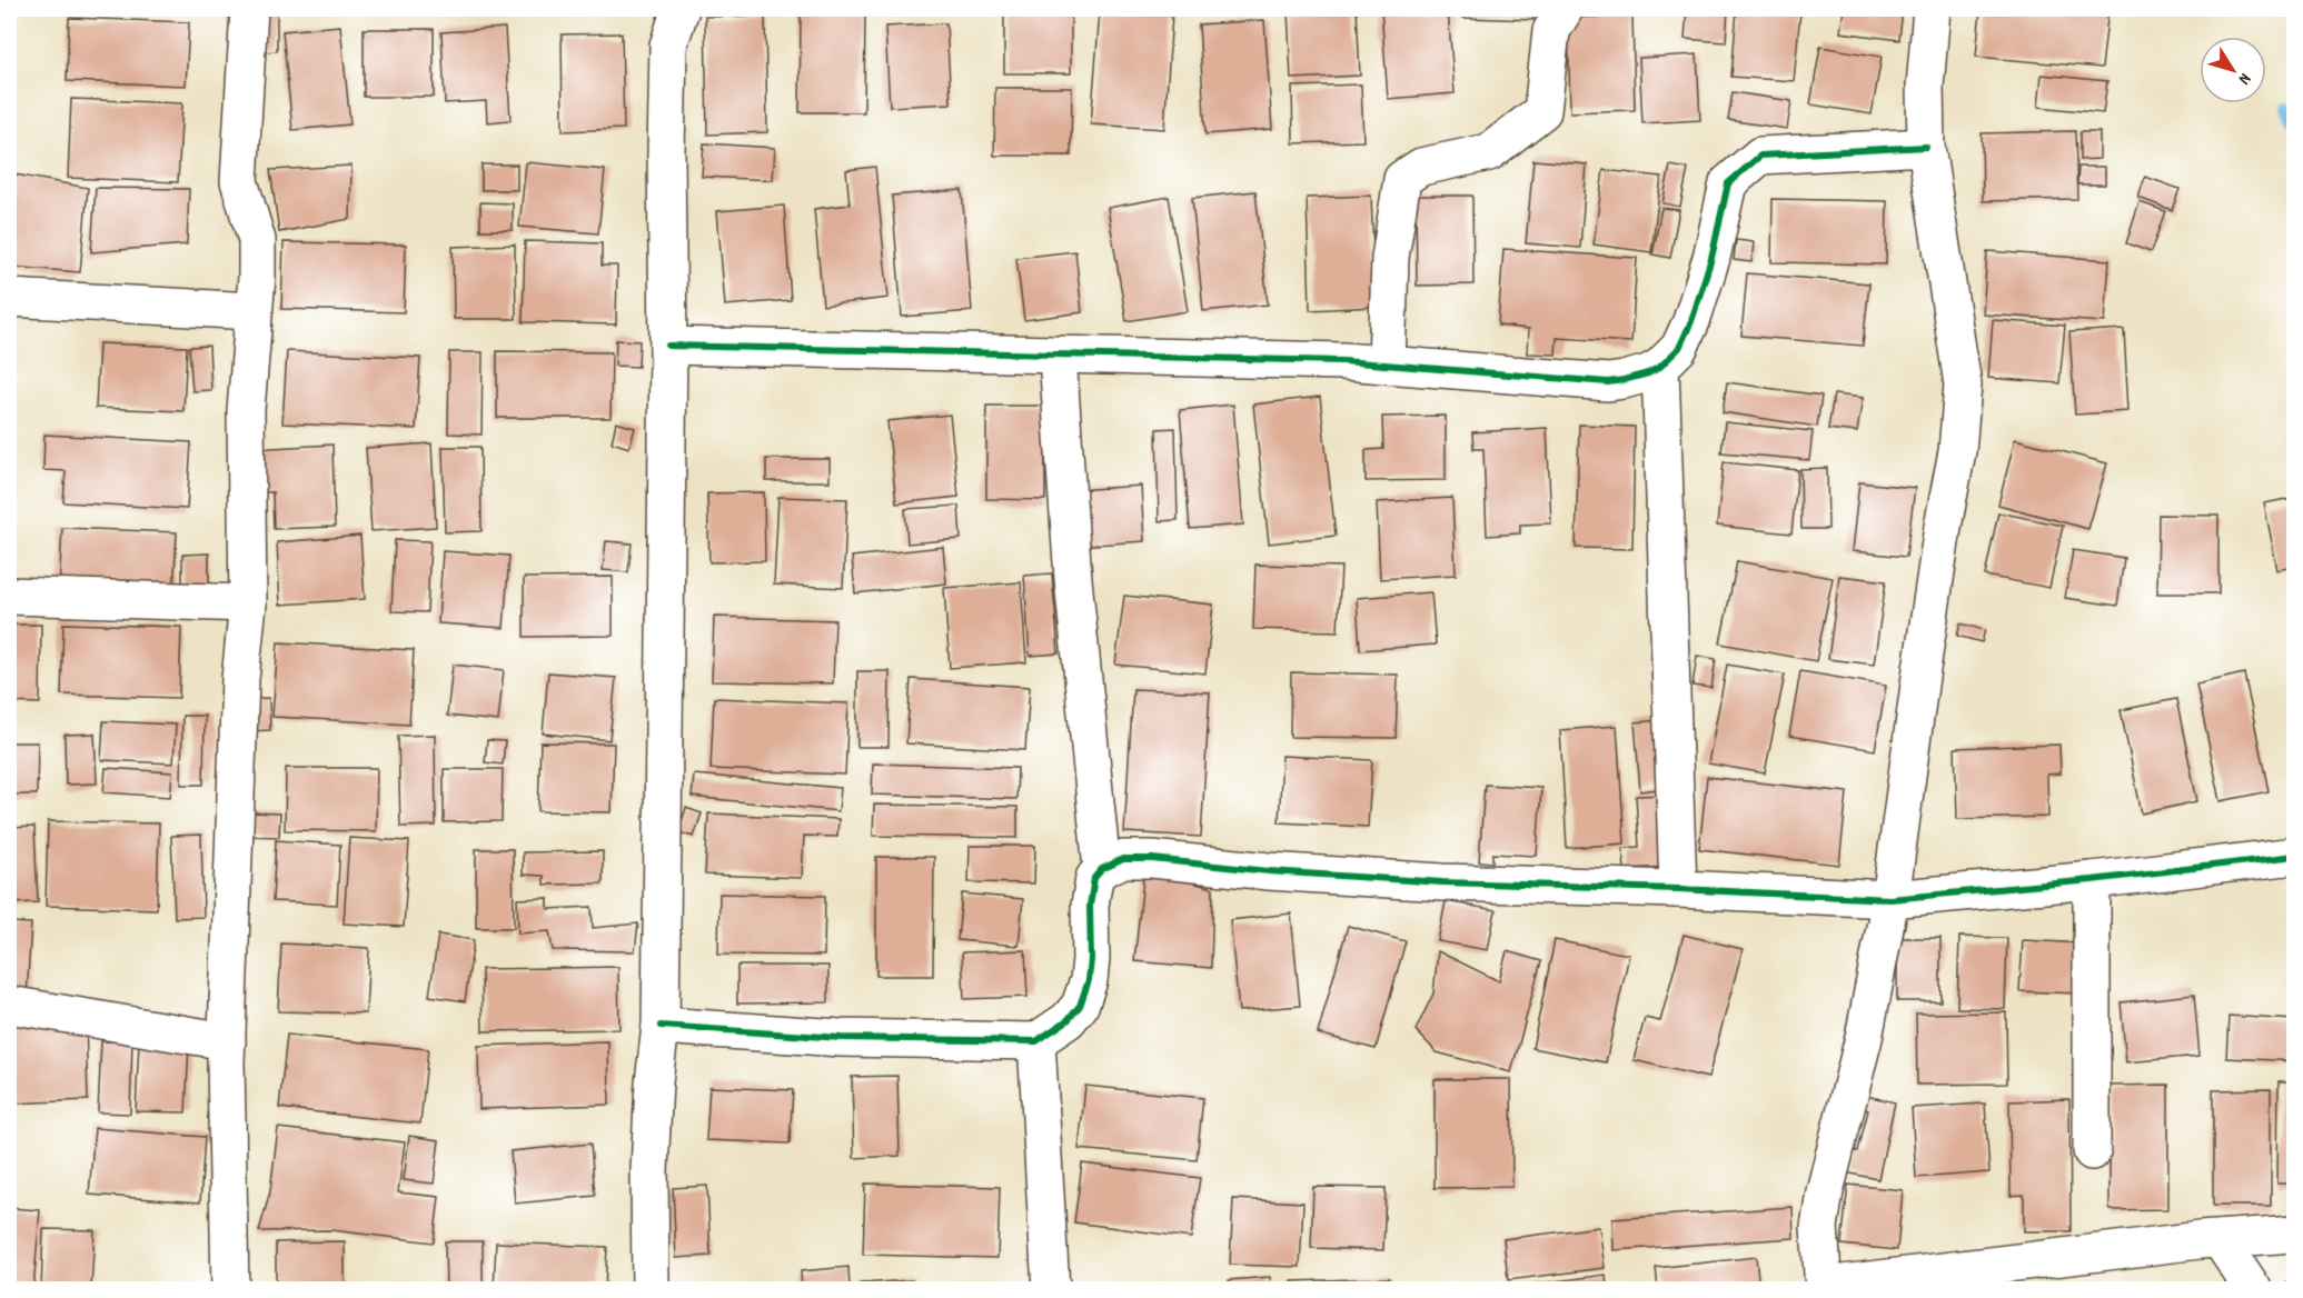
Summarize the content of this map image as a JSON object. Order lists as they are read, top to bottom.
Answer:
{
  "north": "bottom right"
}
